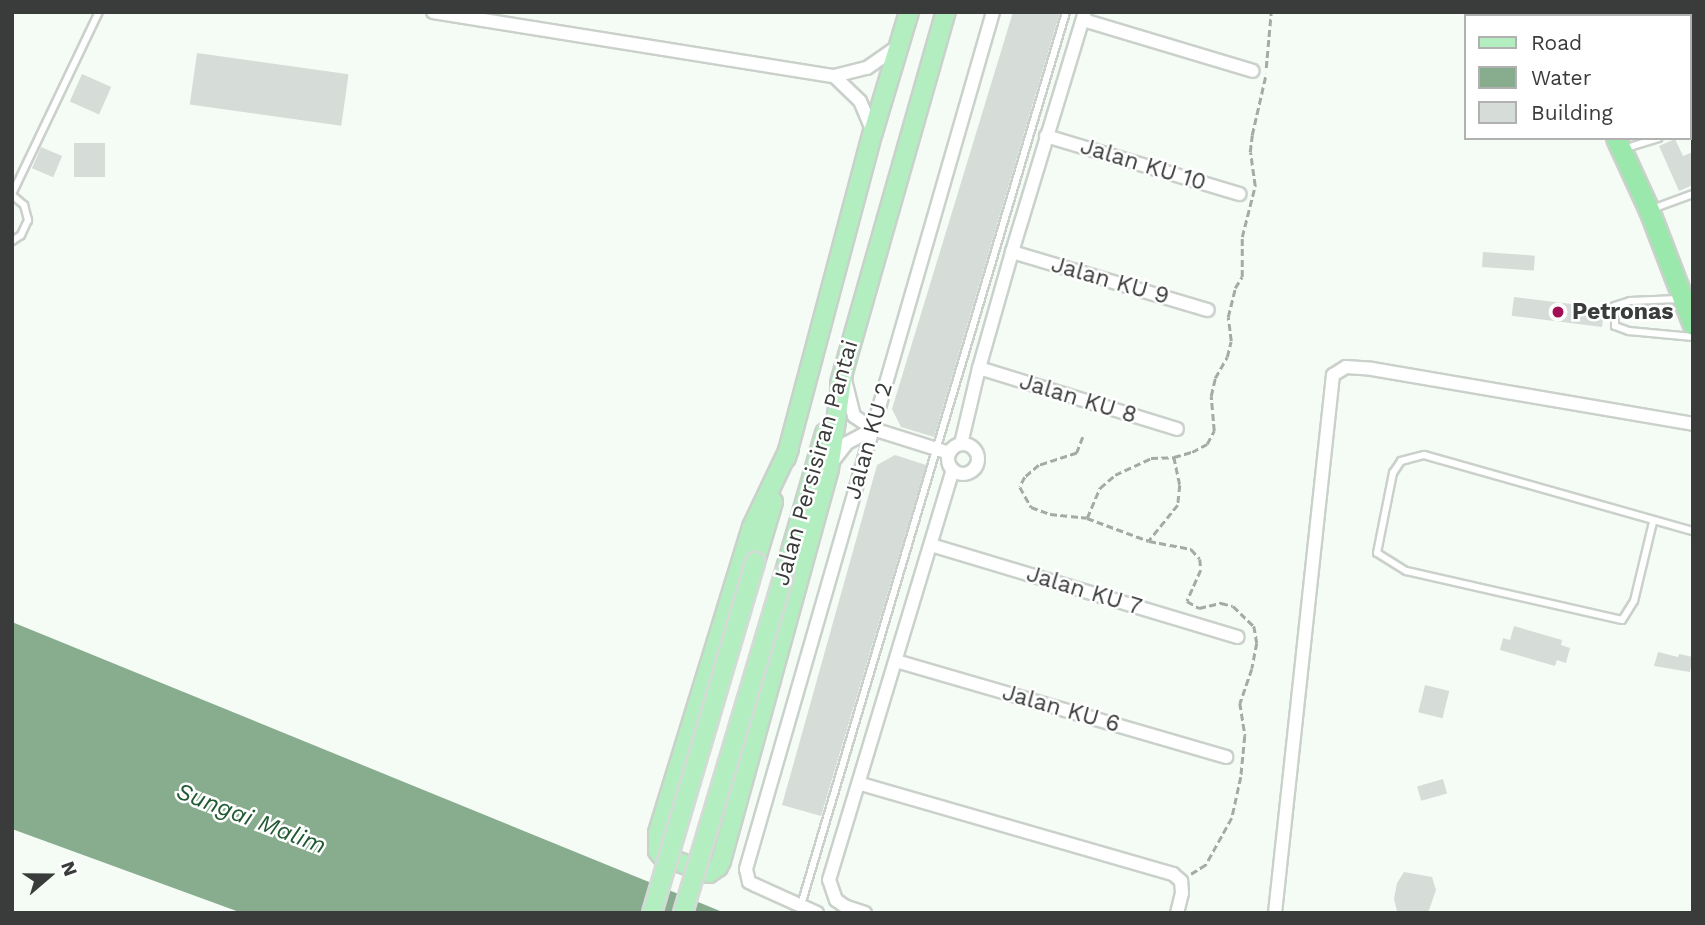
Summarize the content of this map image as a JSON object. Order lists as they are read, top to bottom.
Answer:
{
  "streets": {
    "main road": ["Jalan Persisiran Pantai"],
    "street": [
      "Jalan KU 10",
      "Jalan KU 9",
      "Jalan KU 8",
      "Jalan KU 2",
      "Jalan KU 7",
      "Jalan KU 6"
    ]
  },
  "water": ["Sungai Malim"],
  "places": ["Petronas"],
  "legend": ["Road", "Water", "Building"],
  "north": "right"
}
